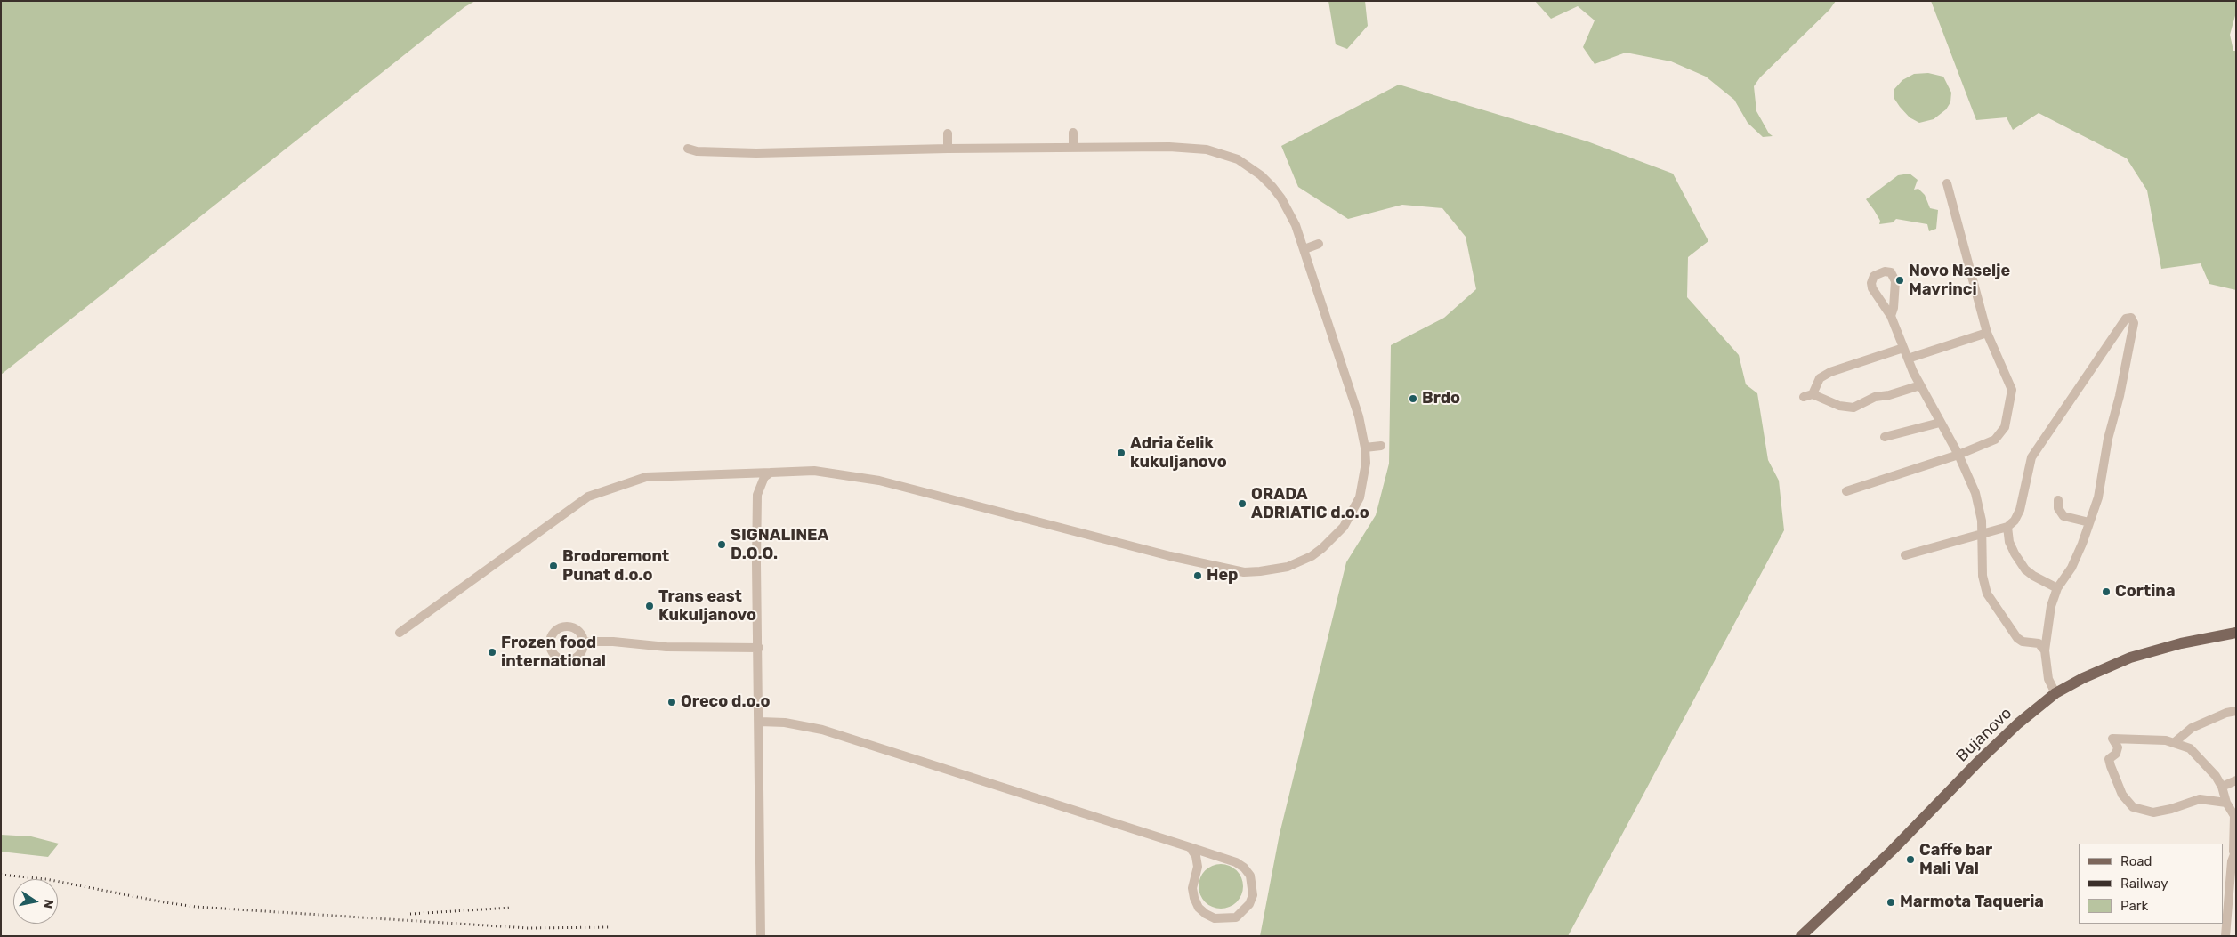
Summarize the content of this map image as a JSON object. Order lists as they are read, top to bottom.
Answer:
{
  "streets": {
    "main road": ["Bujanovo"]
  },
  "places": [
    "Novo Naselje Mavrinci",
    "Brdo",
    "Adria čelik kukuljanovo",
    "ORADA ADRIATIC d.o.o",
    "SIGNALINEA D.O.O.",
    "Brodoremont Punat d.o.o",
    "Hep",
    "Cortina",
    "Trans east Kukuljanovo",
    "Frozen food international",
    "Oreco d.o.o",
    "Caffe bar Mali Val",
    "Marmota Taqueria"
  ],
  "legend": ["Road", "Railway", "Park"],
  "north": "right"
}
